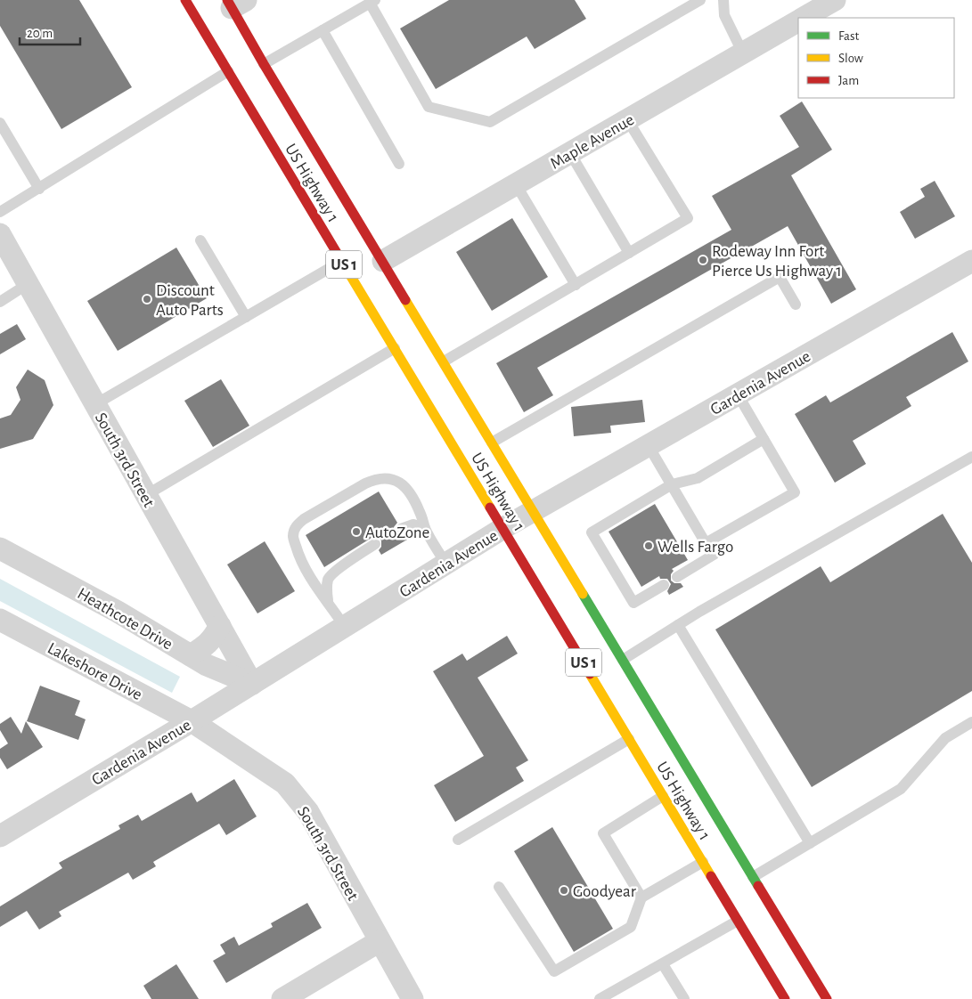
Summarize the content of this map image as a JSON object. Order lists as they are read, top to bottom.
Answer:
{
  "streets": {
    "main road": ["US Highway 1", "US 1"],
    "street": [
      "Maple Avenue",
      "Gardenia Avenue",
      "South 3rd Street",
      "Heathcote Drive",
      "Lakeshore Drive"
    ]
  },
  "crossings": [
    ["Maple Avenue", "US Highway 1"],
    ["US Highway 1", "Gardenia Avenue"],
    ["Gardenia Avenue", "South 3rd Street"],
    ["Gardenia Avenue", "Heathcote Drive"],
    ["Gardenia Avenue", "Lakeshore Drive"],
    ["South 3rd Street", "Heathcote Drive"],
    ["South 3rd Street", "Lakeshore Drive"]
  ],
  "places": [
    "Rodeway Inn Fort Pierce Us Highway 1",
    "Discount Auto Parts",
    "AutoZone",
    "Wells Fargo",
    "Goodyear"
  ],
  "legend": ["Fast", "Slow", "Jam"],
  "scale_bar": "20 m"
}
